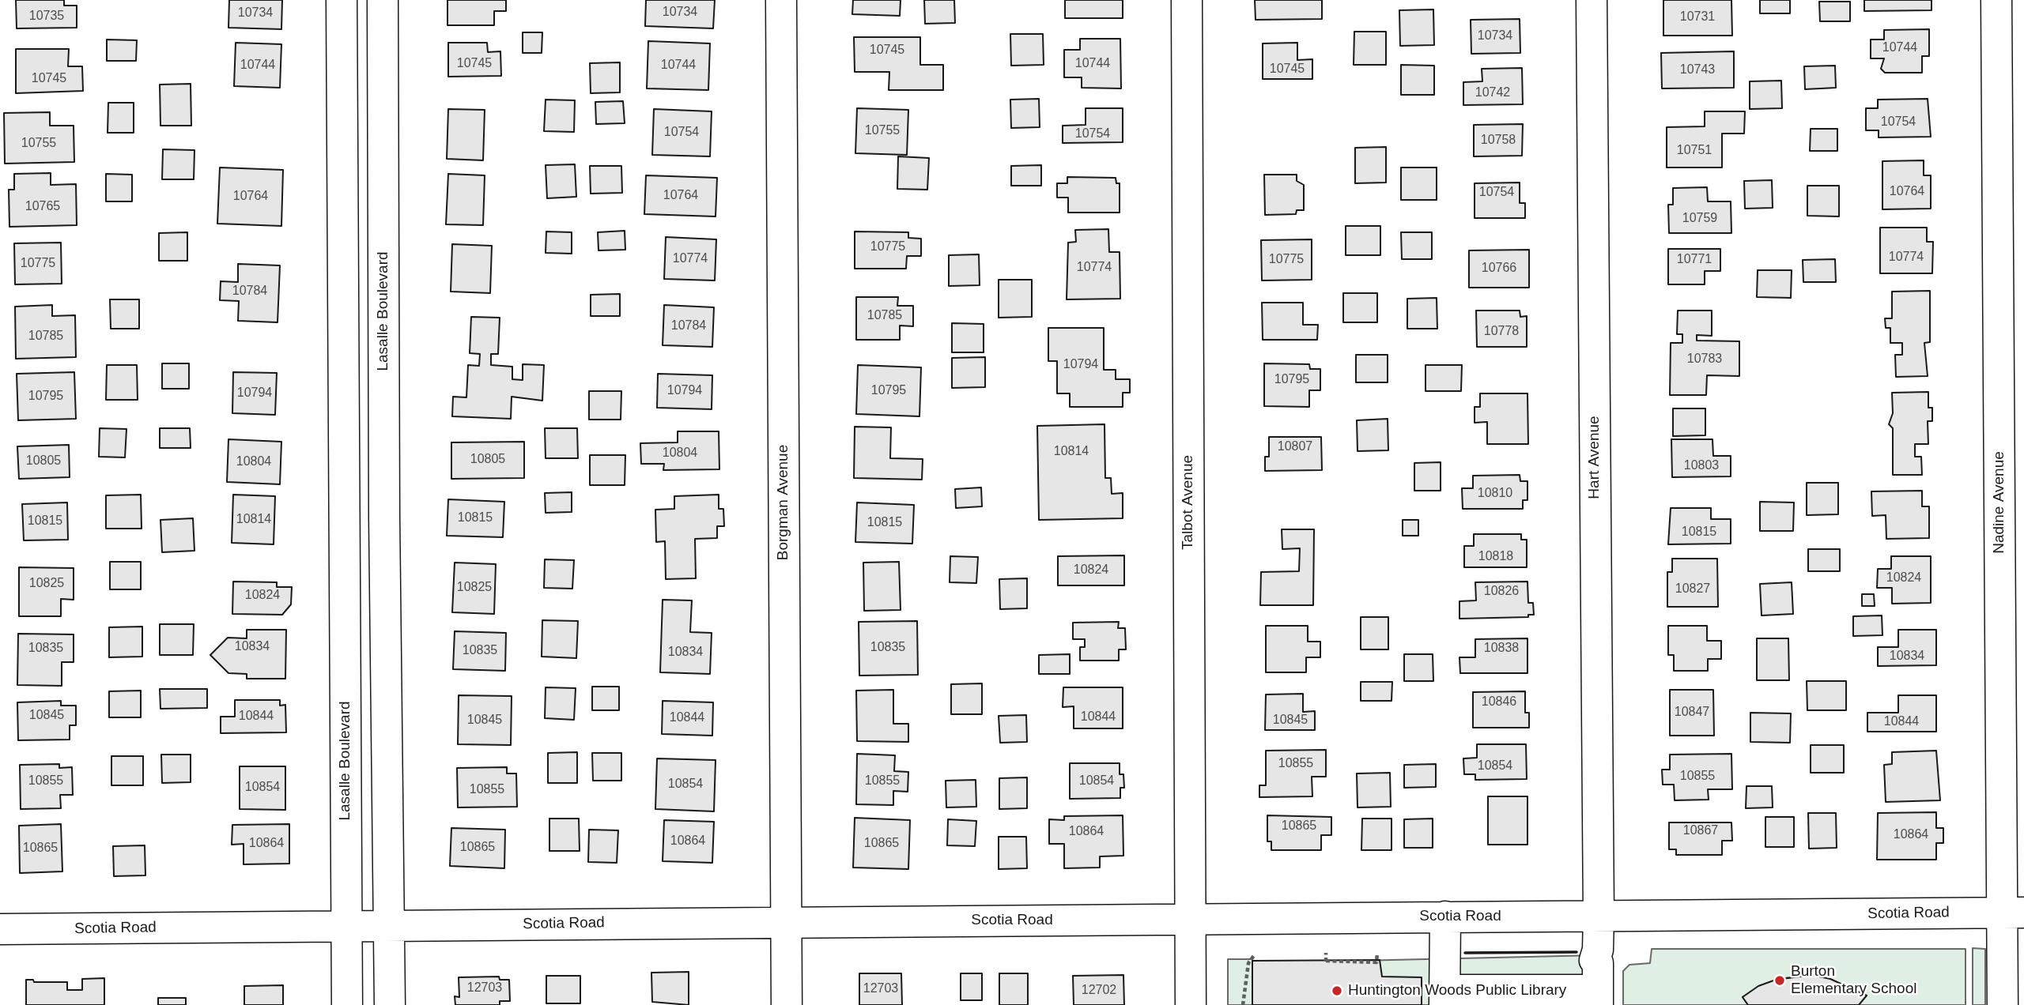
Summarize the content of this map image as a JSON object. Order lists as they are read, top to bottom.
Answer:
{
  "streets": {
    "street": [
      "Lasalle Boulevard",
      "Hart Avenue",
      "Borgman Avenue",
      "Talbot Avenue",
      "Nadine Avenue",
      "Scotia Road"
    ]
  },
  "crossings": [
    ["Lasalle Boulevard", "Scotia Road"],
    ["Hart Avenue", "Scotia Road"],
    ["Borgman Avenue", "Scotia Road"],
    ["Talbot Avenue", "Scotia Road"],
    ["Nadine Avenue", "Scotia Road"]
  ],
  "places": ["Burton Elementary School", "Huntington Woods Public Library"],
  "house_numbers": [
    "10734",
    "10734",
    "10735",
    "10731",
    "10734",
    "10744",
    "10745",
    "10745",
    "10744",
    "10744",
    "10744",
    "10745",
    "10743",
    "10745",
    "10742",
    "10754",
    "10755",
    "10754",
    "10754",
    "10758",
    "10755",
    "10751",
    "10764",
    "10754",
    "10764",
    "10764",
    "10765",
    "10759",
    "10775",
    "10774",
    "10774",
    "10775",
    "10771",
    "10775",
    "10774",
    "10766",
    "10784",
    "10785",
    "10784",
    "10778",
    "10785",
    "10783",
    "10794",
    "10795",
    "10794",
    "10795",
    "10794",
    "10795",
    "10807",
    "10814",
    "10804",
    "10805",
    "10805",
    "10804",
    "10803",
    "10810",
    "10815",
    "10814",
    "10815",
    "10815",
    "10815",
    "10818",
    "10824",
    "10824",
    "10825",
    "10825",
    "10827",
    "10826",
    "10824",
    "10834",
    "10835",
    "10835",
    "10838",
    "10835",
    "10834",
    "10834",
    "10846",
    "10847",
    "10845",
    "10844",
    "10844",
    "10844",
    "10845",
    "10845",
    "10844",
    "10855",
    "10854",
    "10855",
    "10855",
    "10855",
    "10854",
    "10854",
    "10854",
    "10855",
    "10865",
    "10867",
    "10864",
    "10864",
    "10864",
    "10864",
    "10865",
    "10865",
    "10865",
    "12703",
    "12703",
    "12702"
  ]
}
